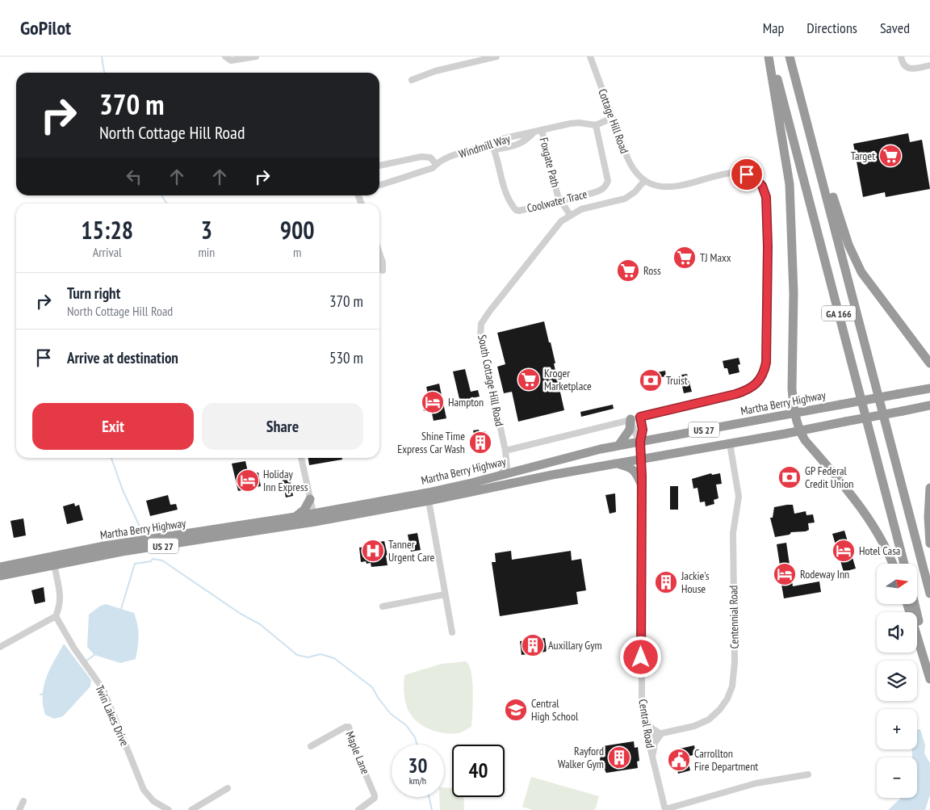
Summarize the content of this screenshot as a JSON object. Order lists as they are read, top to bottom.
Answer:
{
  "streets": {
    "highway": ["GA 166", "Martha Berry Highway", "US 27"],
    "street": [
      "Cottage Hill Road",
      "Windmill Way",
      "Foxgate Path",
      "Coolwater Trace",
      "South Cottage Hill Road",
      "Centennial Road",
      "Twin Lakes Drive",
      "Central Road",
      "Maple Lane"
    ]
  },
  "crossings": [
    ["Cottage Hill Road", "Windmill Way"],
    ["Cottage Hill Road", "South Cottage Hill Road"],
    ["Windmill Way", "Foxgate Path"],
    ["Windmill Way", "Coolwater Trace"],
    ["Foxgate Path", "Coolwater Trace"],
    ["Foxgate Path", "South Cottage Hill Road"],
    ["Martha Berry Highway", "Centennial Road"],
    ["Martha Berry Highway", "Central Road"],
    ["Centennial Road", "Central Road"]
  ],
  "places": {
    "supermarket": [
      "Target",
      "TJ Maxx",
      "Ross",
      "Kroger Marketplace"
    ],
    "bank": ["Truist", "GP Federal Credit Union"],
    "hotel": [
      "Hampton",
      "Holiday Inn Express",
      "Hotel Casa",
      "Rodeway Inn"
    ],
    "building": [
      "Shine Time Express Car Wash",
      "Jackie's House",
      "Auxillary Gym",
      "Rayford Walker Gym"
    ],
    "hospital": ["Tanner Urgent Care"],
    "school or university": ["Central High School"],
    "public building": ["Carrollton Fire Department"]
  },
  "north": "right",
  "page": {
    "header": "GoPilot",
    "nav": ["Map", "Directions", "Saved"],
    "turn": ["370 m", "North Cottage Hill Road"],
    "eta": [
      "15:28",
      "Arrival",
      "3",
      "min",
      "900",
      "m"
    ],
    "list": [
      {
        "name": "Turn right",
        "note": "North Cottage Hill Road",
        "value": "370 m"
      },
      {
        "name": "Arrive at destination",
        "value": "530 m"
      }
    ],
    "buttons": ["Exit", "Share"],
    "map_buttons": ["+", "−"],
    "speed": "30 km/h",
    "limit": "40"
  }
}
